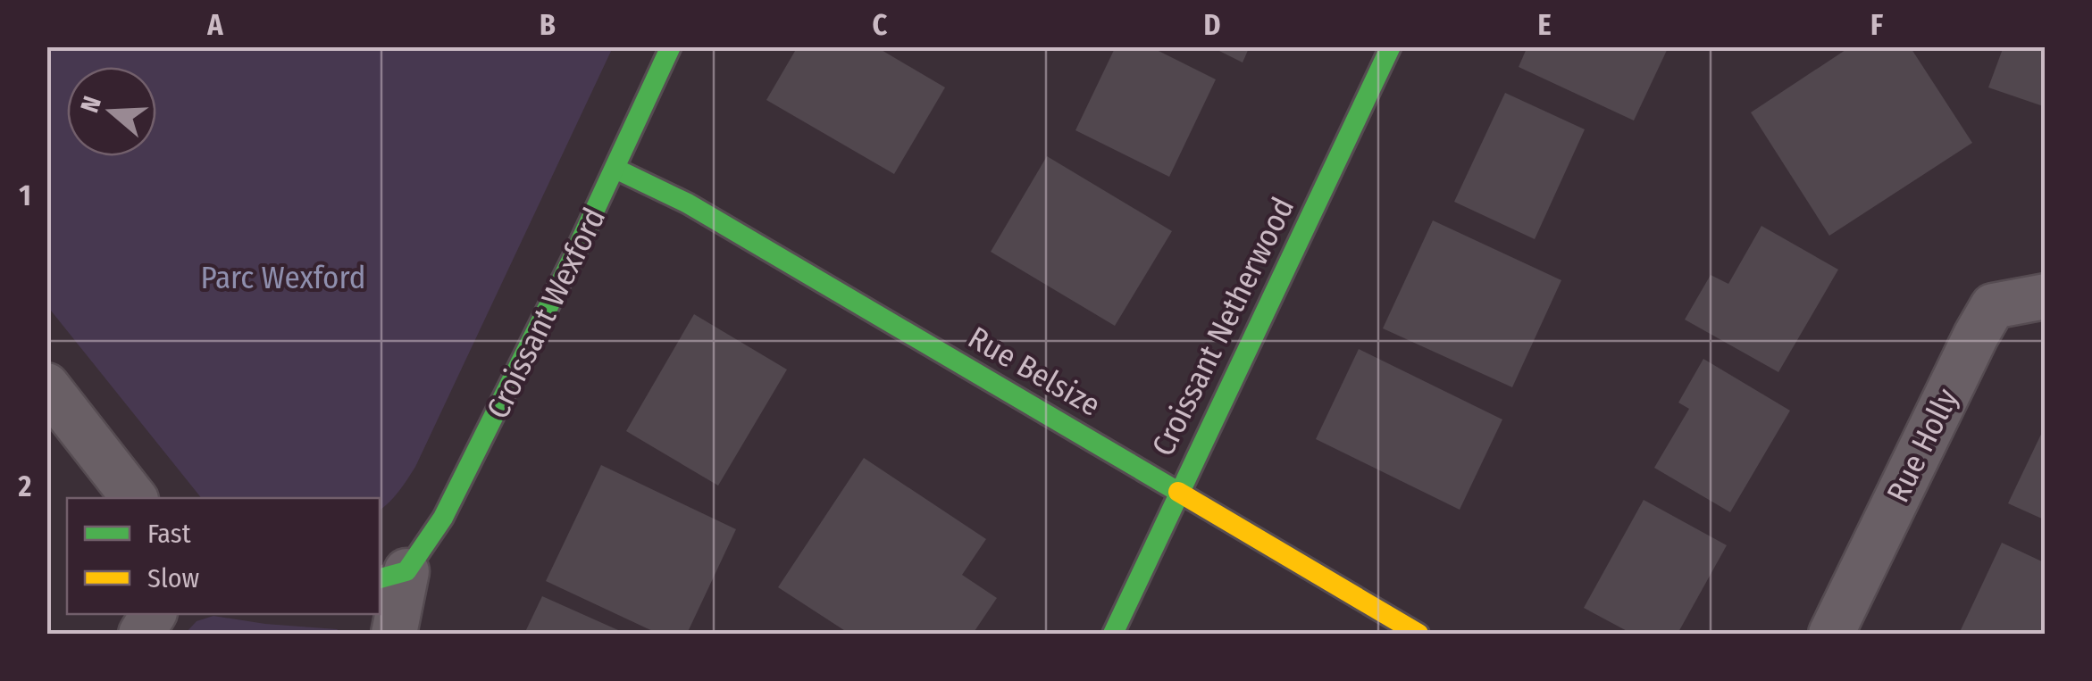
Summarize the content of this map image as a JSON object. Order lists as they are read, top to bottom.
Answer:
{
  "streets": {
    "street": [
      "Croissant Wexford",
      "Croissant Netherwood",
      "Rue Belsize",
      "Rue Holly"
    ]
  },
  "crossings": [
    ["Croissant Wexford", "Rue Belsize"],
    ["Croissant Netherwood", "Rue Belsize"]
  ],
  "parks": ["Parc Wexford"],
  "legend": ["Fast", "Slow"],
  "north": "left",
  "grid": {
    "columns": [
      "A",
      "B",
      "C",
      "D",
      "E",
      "F"
    ],
    "rows": ["1", "2"]
  }
}
